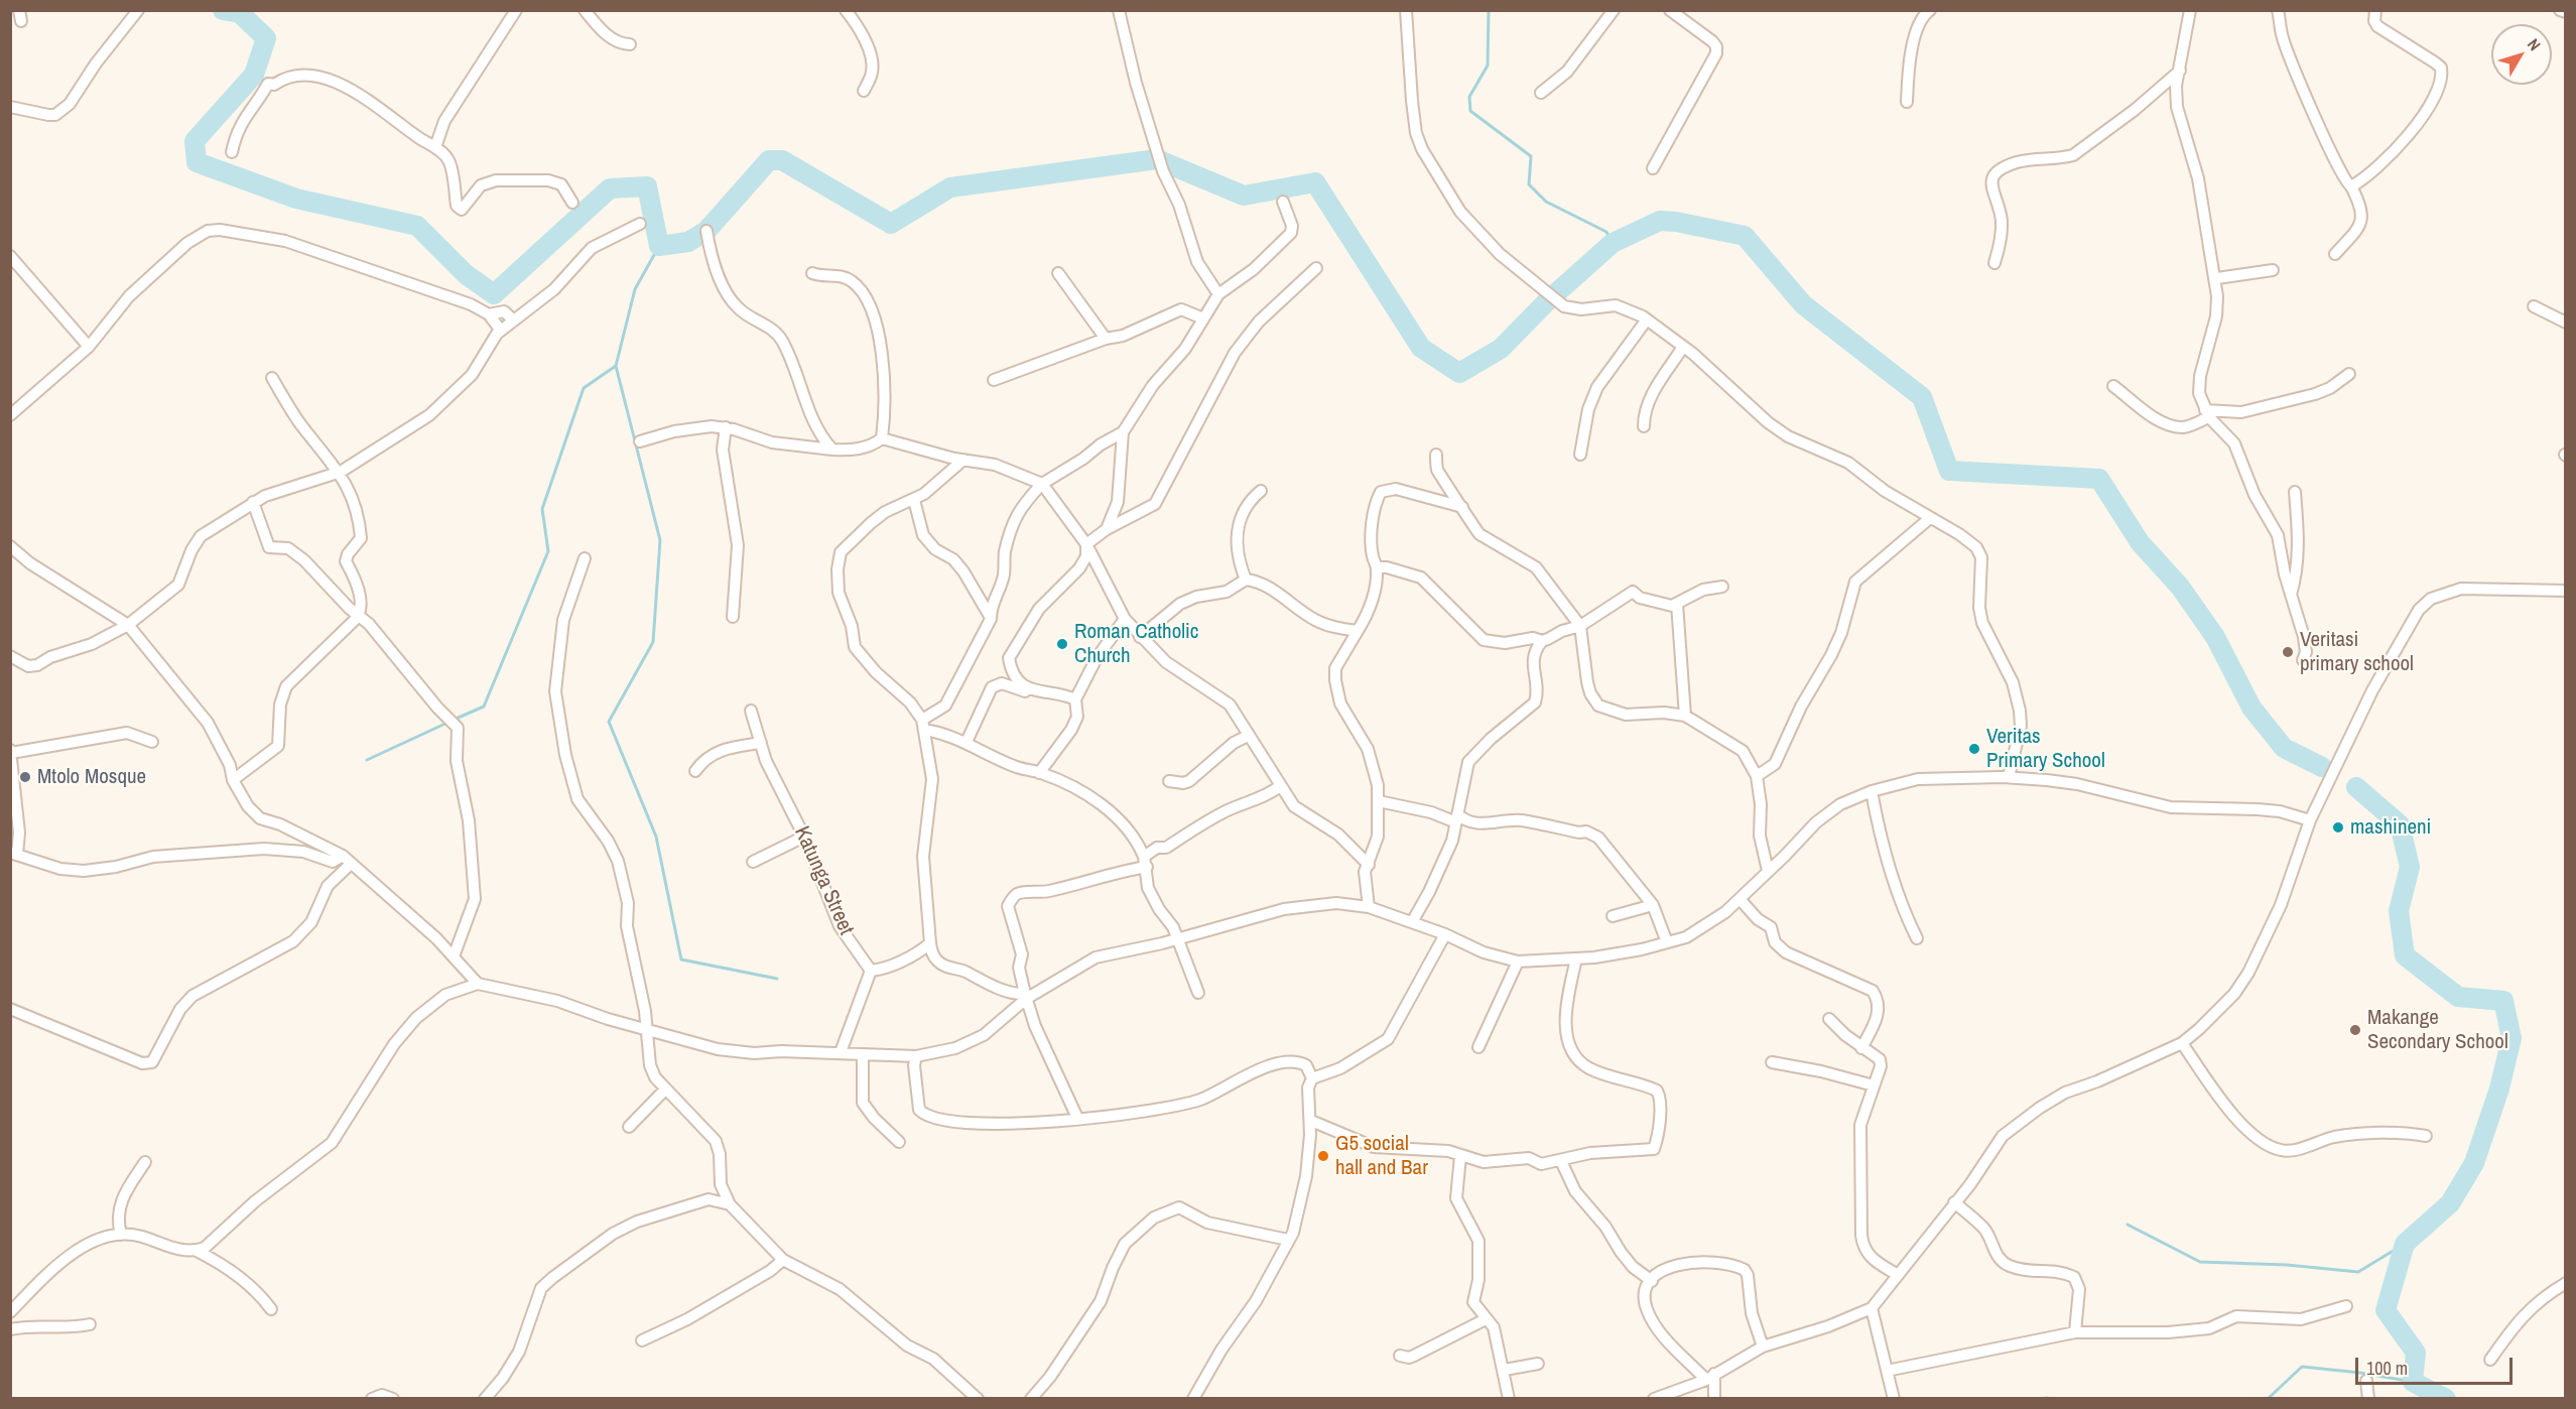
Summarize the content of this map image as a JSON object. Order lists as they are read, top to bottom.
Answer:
{
  "streets": {
    "street": ["Katunga Street"]
  },
  "places": [
    "Roman Catholic Church",
    "Veritasi primary school",
    "Veritas Primary School",
    "Mtolo Mosque",
    "mashineni",
    "Makange Secondary School",
    "G5 social hall and Bar"
  ],
  "scale_bar": "100 m",
  "north": "top right"
}
